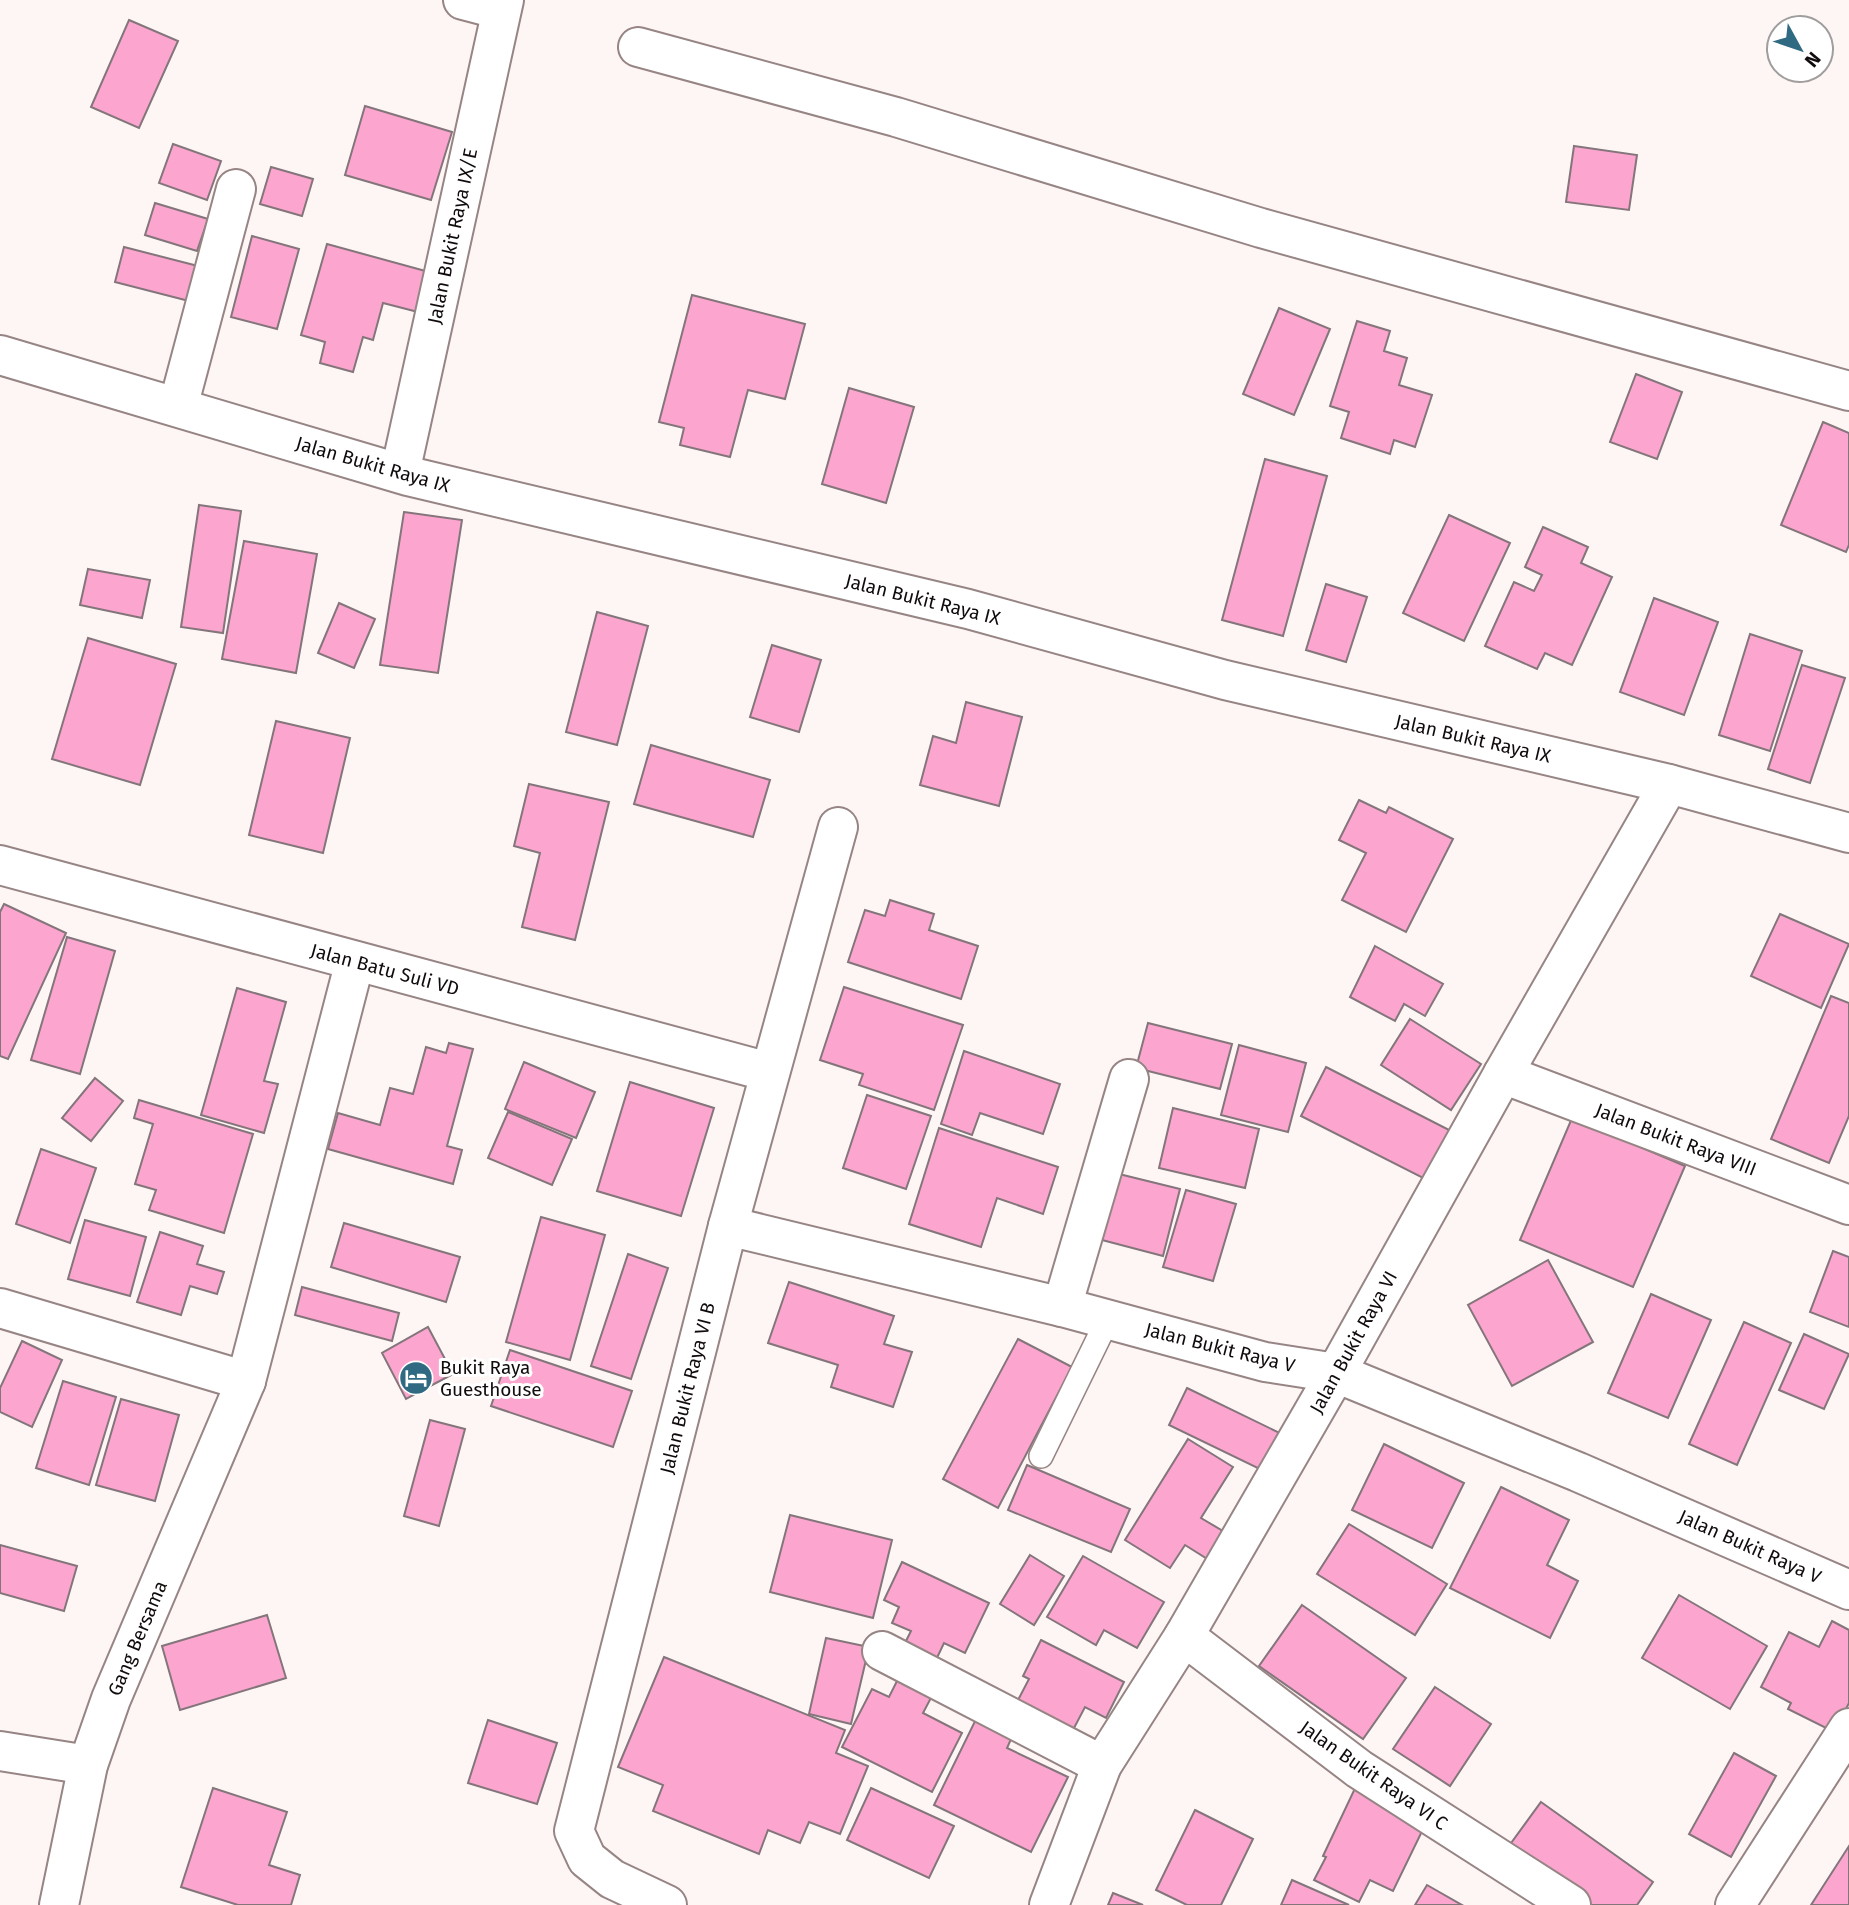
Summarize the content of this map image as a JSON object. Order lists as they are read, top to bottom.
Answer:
{
  "streets": {
    "street": [
      "Jalan Bukit Raya IX/E",
      "Jalan Bukit Raya IX",
      "Jalan Batu Suli VD",
      "Jalan Bukit Raya VIII",
      "Jalan Bukit Raya VI",
      "Jalan Bukit Raya V",
      "Jalan Bukit Raya VI B",
      "Gang Bersama",
      "Jalan Bukit Raya VI C"
    ]
  },
  "crossings": [
    ["Jalan Bukit Raya IX/E", "Jalan Bukit Raya IX"],
    ["Jalan Bukit Raya IX", "Jalan Bukit Raya VI"],
    ["Jalan Batu Suli VD", "Jalan Bukit Raya VI B"],
    ["Jalan Batu Suli VD", "Gang Bersama"],
    ["Jalan Bukit Raya VIII", "Jalan Bukit Raya VI"],
    ["Jalan Bukit Raya VI", "Jalan Bukit Raya V"],
    ["Jalan Bukit Raya VI", "Jalan Bukit Raya VI C"],
    ["Jalan Bukit Raya V", "Jalan Bukit Raya VI B"]
  ],
  "places": {
    "hotel": ["Bukit Raya Guesthouse"]
  },
  "north": "bottom right"
}
